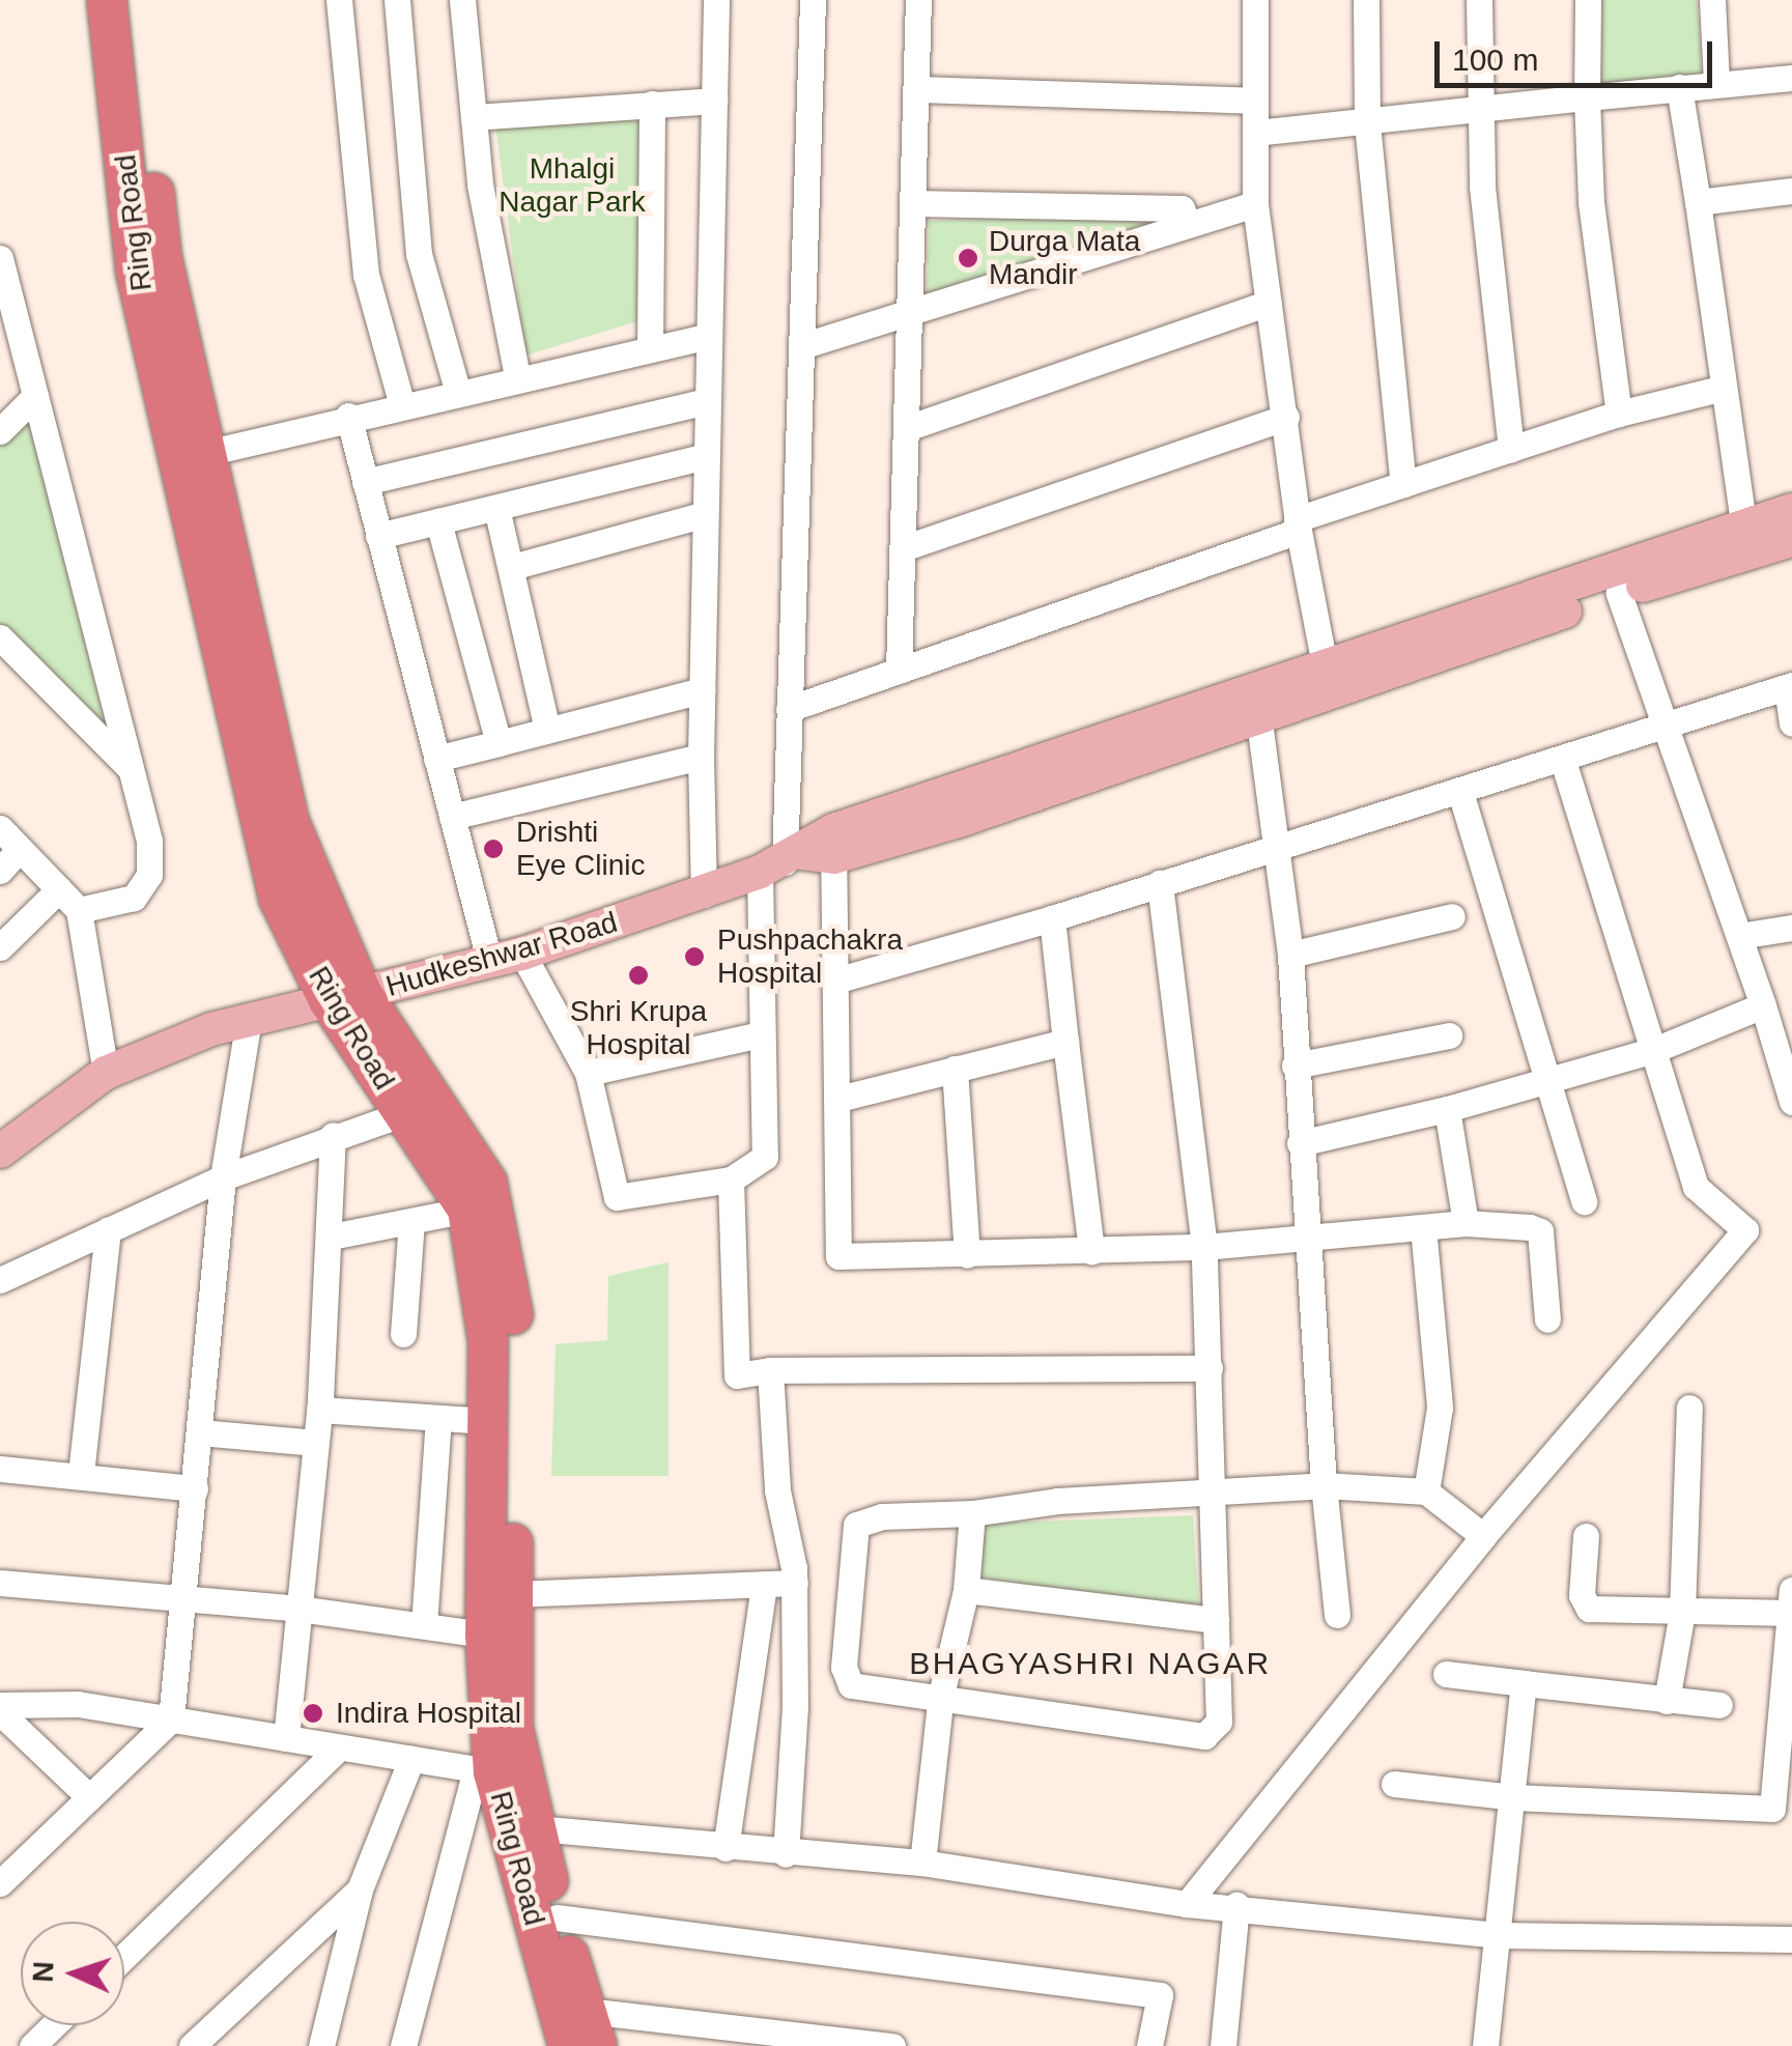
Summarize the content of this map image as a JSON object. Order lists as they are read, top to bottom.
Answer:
{
  "streets": {
    "highway": ["Ring Road"],
    "main road": ["Hudkeshwar Road"]
  },
  "crossings": [
    ["Ring Road", "Hudkeshwar Road"]
  ],
  "districts": ["BHAGYASHRI NAGAR"],
  "parks": ["Mhalgi Nagar Park"],
  "places": [
    "Durga Mata Mandir",
    "Drishti Eye Clinic",
    "Pushpachakra Hospital",
    "Shri Krupa Hospital",
    "Indira Hospital"
  ],
  "scale_bar": "100 m",
  "north": "left"
}
